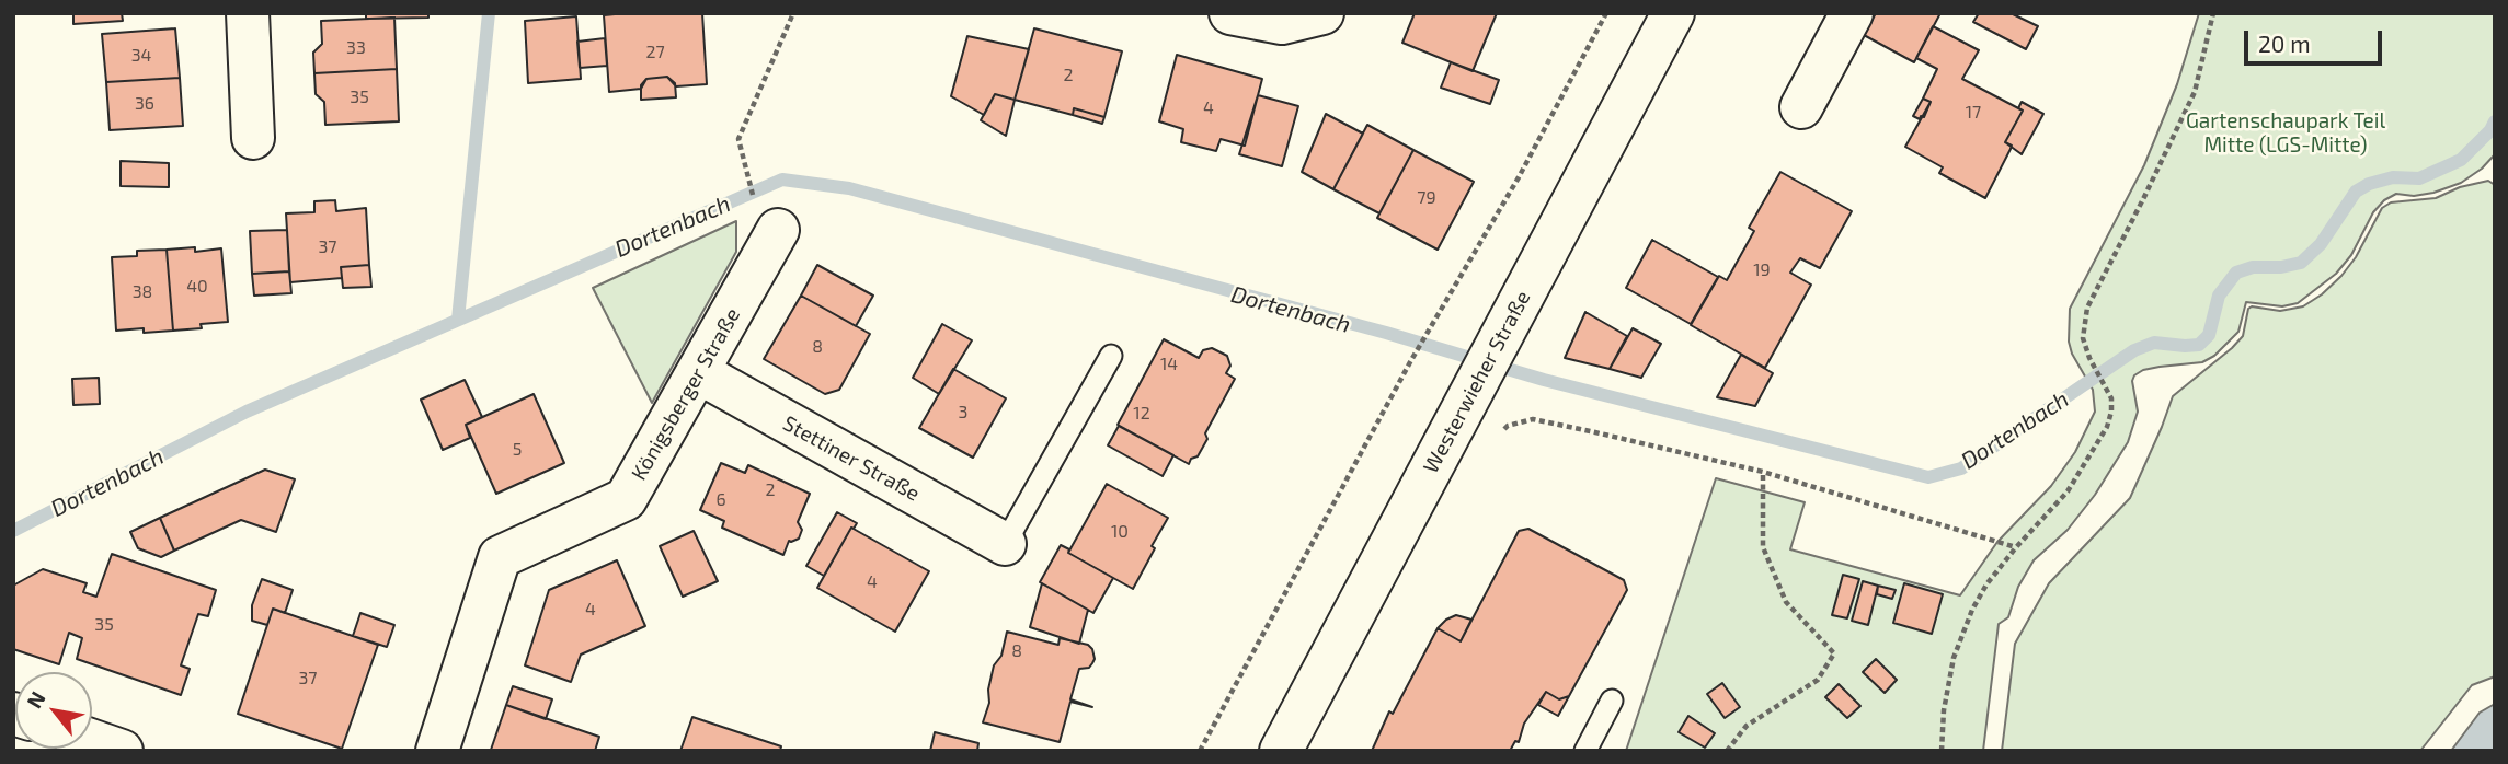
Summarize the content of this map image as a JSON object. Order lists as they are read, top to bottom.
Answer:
{
  "streets": {
    "street": ["Westerwieher Straße", "Königsberger Straße", "Stettiner Straße"]
  },
  "crossings": [
    ["Königsberger Straße", "Stettiner Straße"]
  ],
  "water": ["Dortenbach"],
  "parks": ["Gartenschaupark Teil Mitte (LGS-Mitte)"],
  "house_numbers": [
    "33",
    "27",
    "34",
    "2",
    "35",
    "36",
    "4",
    "17",
    "79",
    "37",
    "19",
    "40",
    "38",
    "8",
    "14",
    "3",
    "12",
    "5",
    "2",
    "6",
    "10",
    "4",
    "4",
    "35",
    "8",
    "37"
  ],
  "scale_bar": "20 m",
  "north": "top left"
}
